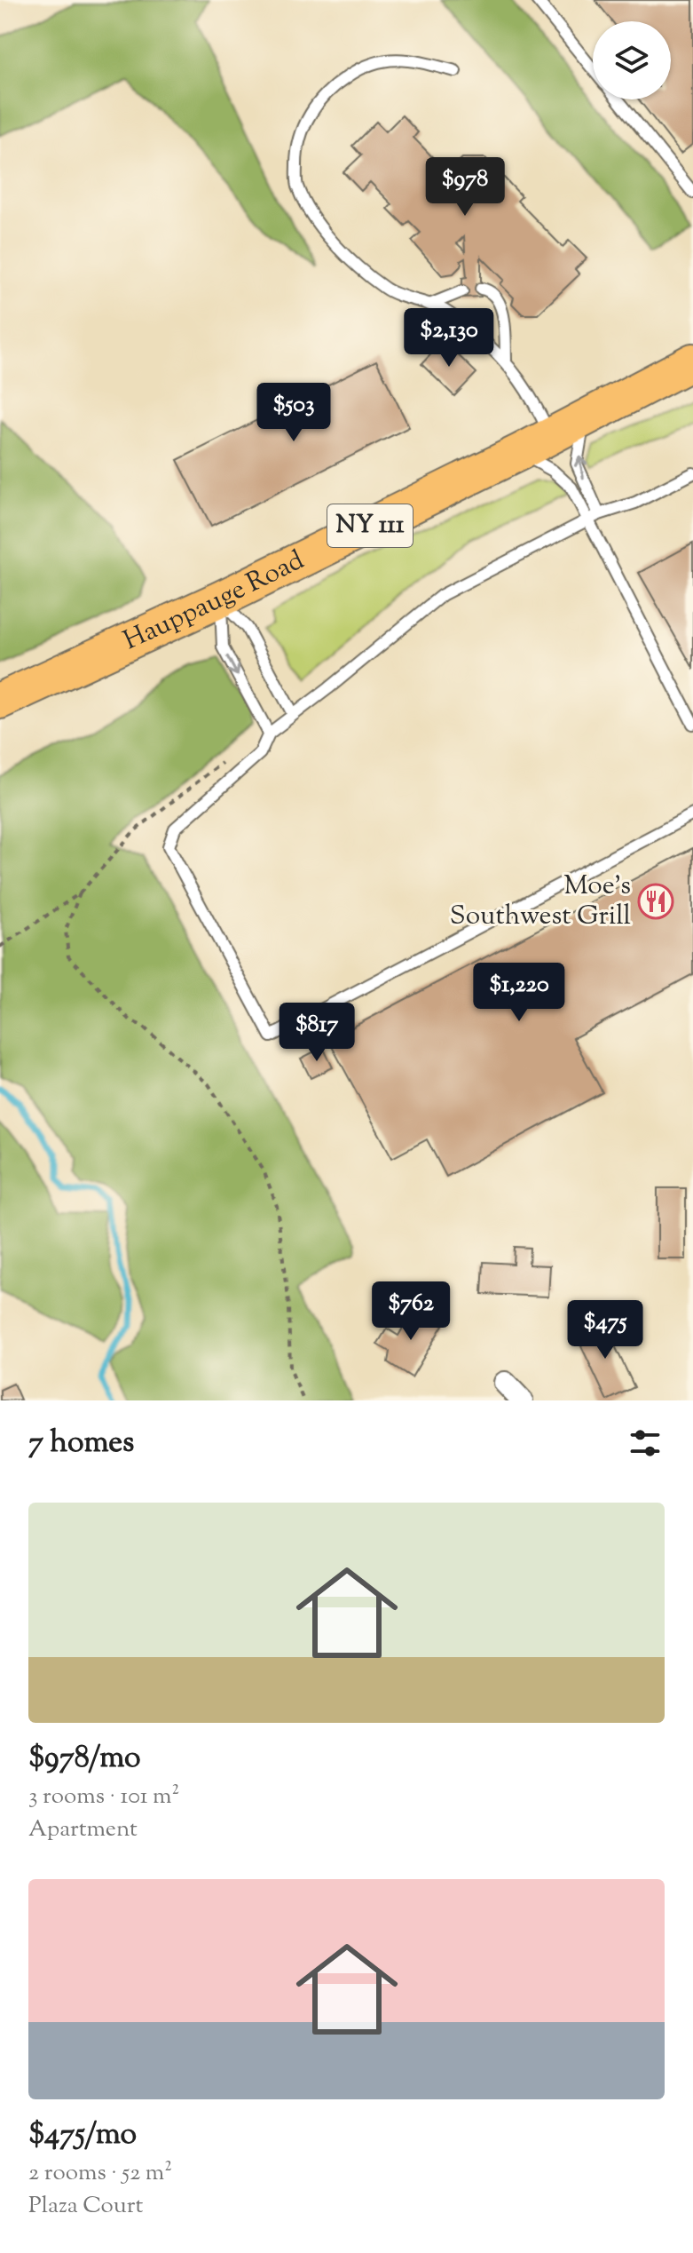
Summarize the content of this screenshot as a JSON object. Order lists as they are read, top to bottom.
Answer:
{
  "streets": {
    "main road": ["NY 111", "Hauppauge Road"]
  },
  "places": {
    "restaurant": ["Moe's Southwest Grill"]
  },
  "page": {
    "price": [
      "$978",
      "$2,130",
      "$503",
      "$1,220",
      "$817",
      "$762",
      "$475"
    ],
    "heading": "7 homes",
    "list": [
      {
        "name": "$978/mo",
        "note": "3 rooms · 101 m² · Apartment"
      },
      {
        "name": "$475/mo",
        "note": "2 rooms · 52 m² · Plaza Court"
      }
    ]
  }
}
